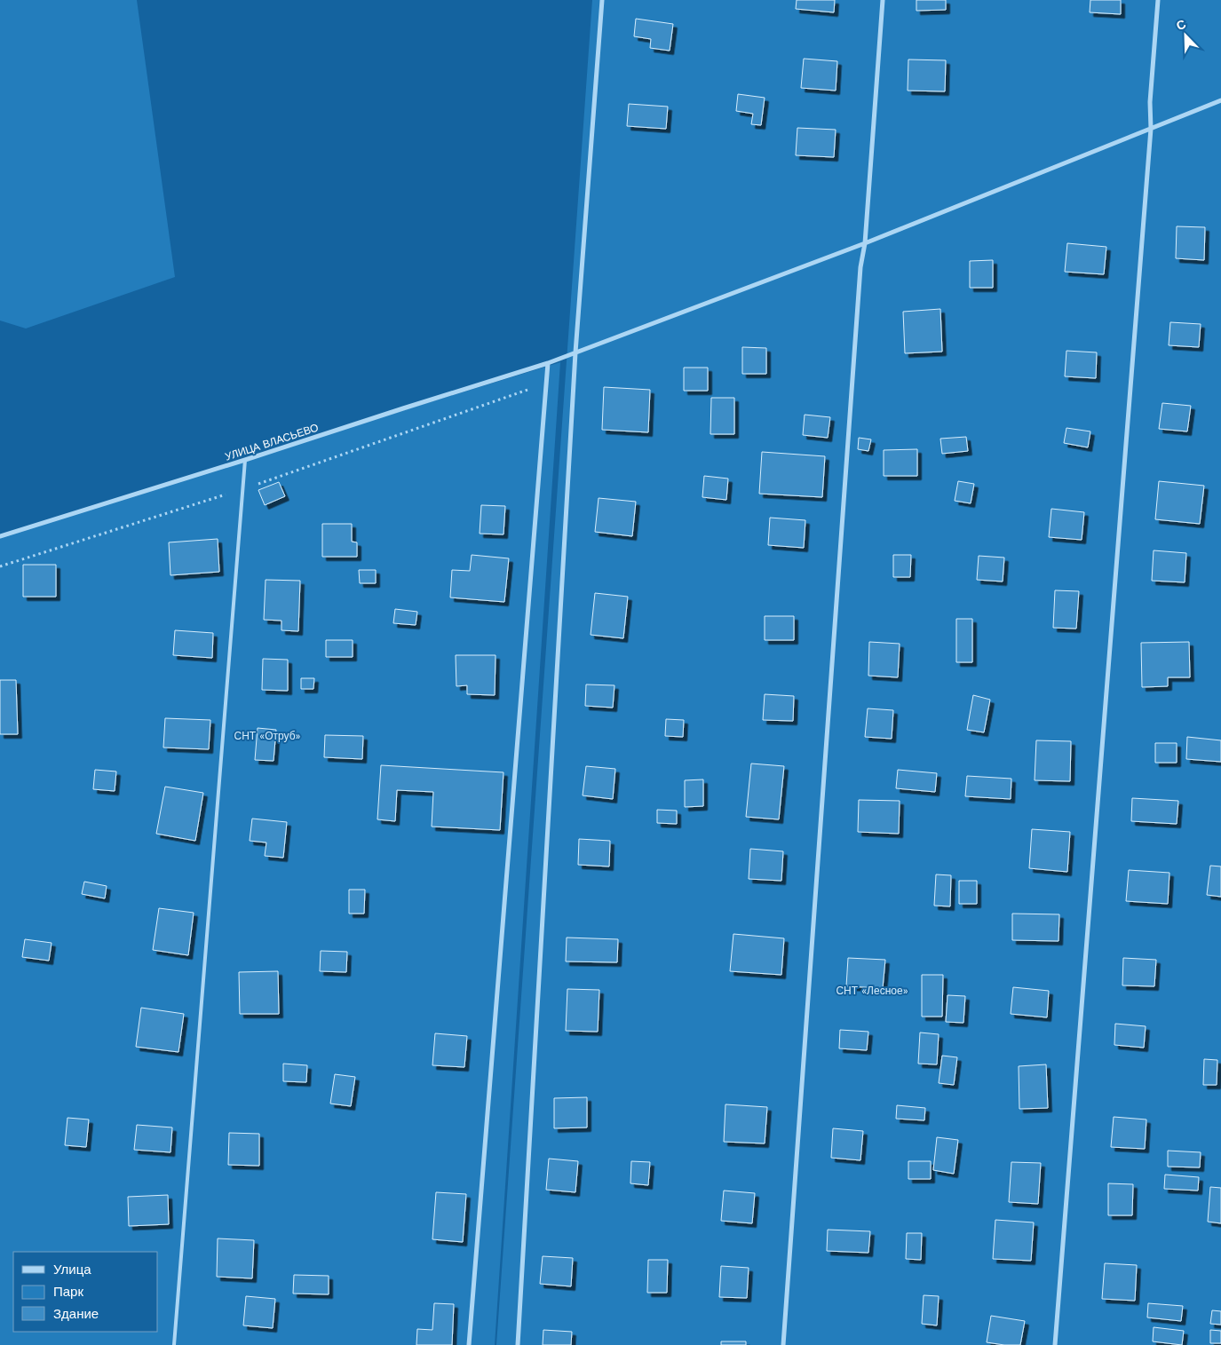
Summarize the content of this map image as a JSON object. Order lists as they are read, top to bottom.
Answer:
{
  "streets": {
    "street": ["УЛИЦА ВЛАСЬЕВО"]
  },
  "parks": ["СНТ «Отруб»", "СНТ «Лесное»"],
  "legend": ["Улица", "Парк", "Здание"],
  "north": "top left"
}
